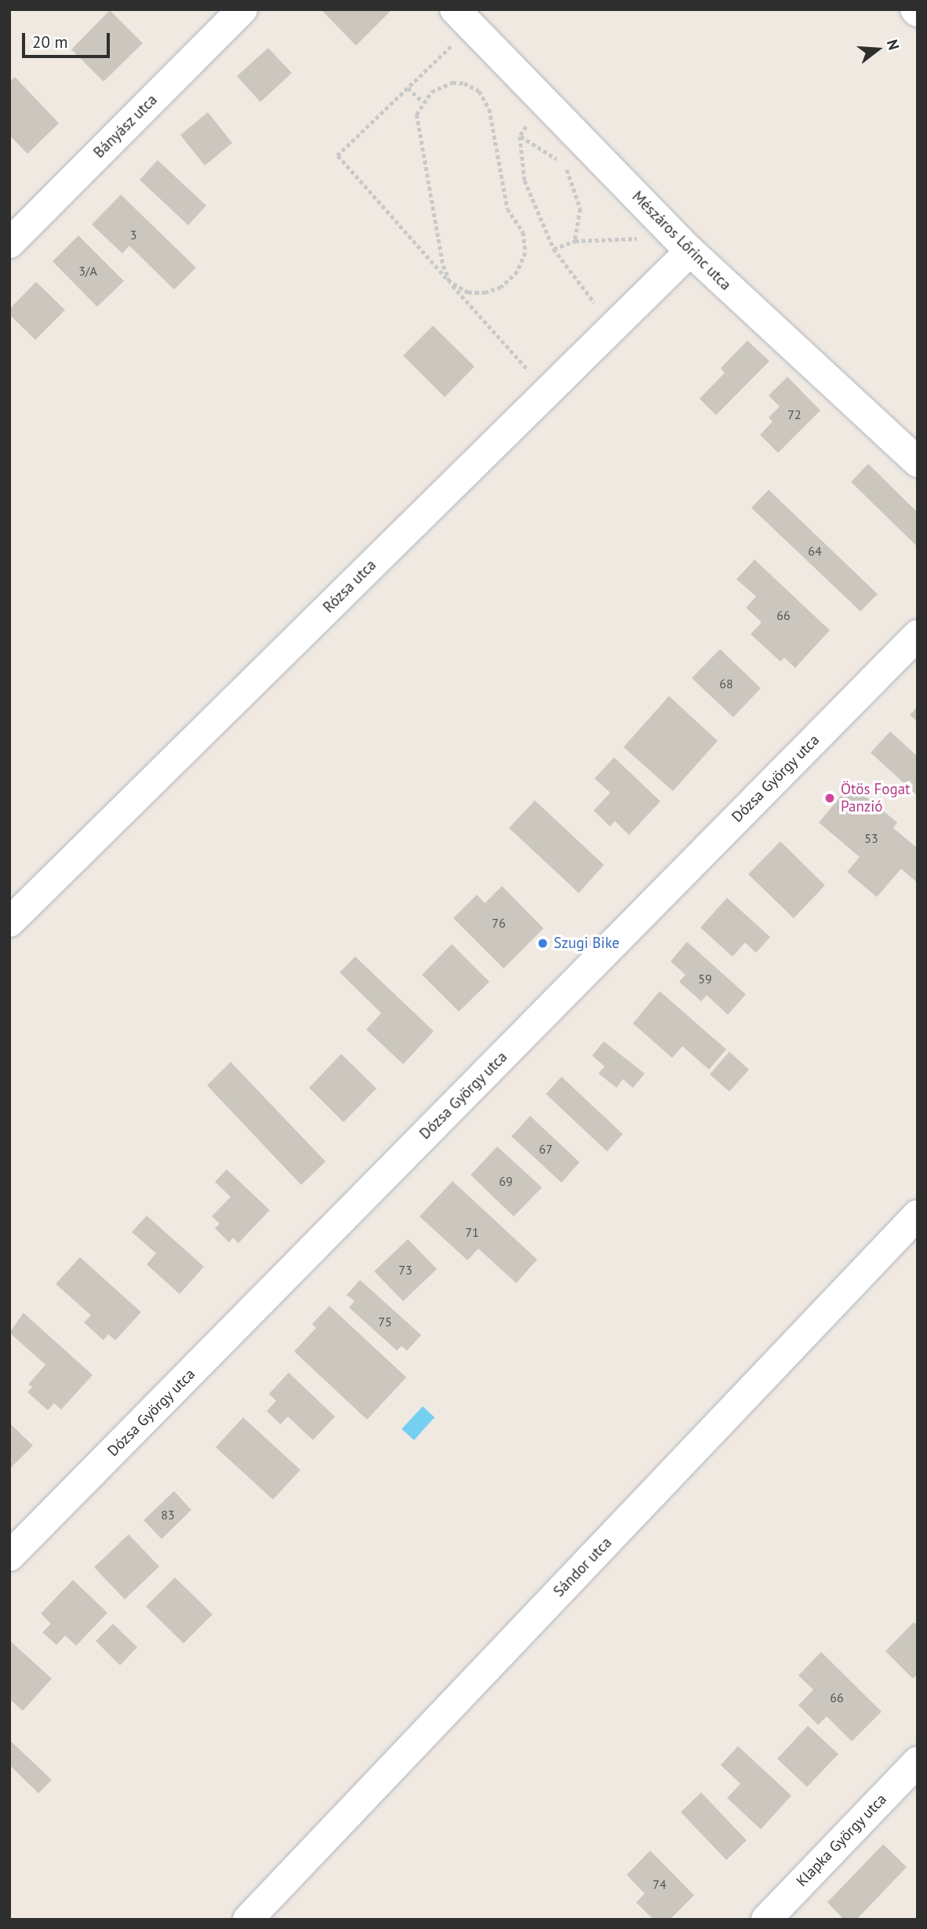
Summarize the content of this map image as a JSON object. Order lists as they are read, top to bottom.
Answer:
{
  "streets": {
    "street": [
      "Bányász utca",
      "Mészáros Lőrinc utca",
      "Rózsa utca",
      "Dózsa György utca",
      "Sándor utca",
      "Klapka György utca"
    ]
  },
  "crossings": [
    ["Mészáros Lőrinc utca", "Rózsa utca"]
  ],
  "places": ["Ötös Fogat Panzió", "Szugi Bike"],
  "house_numbers": [
    "3",
    "3/A",
    "72",
    "64",
    "66",
    "68",
    "53",
    "76",
    "59",
    "67",
    "69",
    "71",
    "73",
    "75",
    "83",
    "66",
    "74"
  ],
  "scale_bar": "20 m",
  "north": "right"
}
